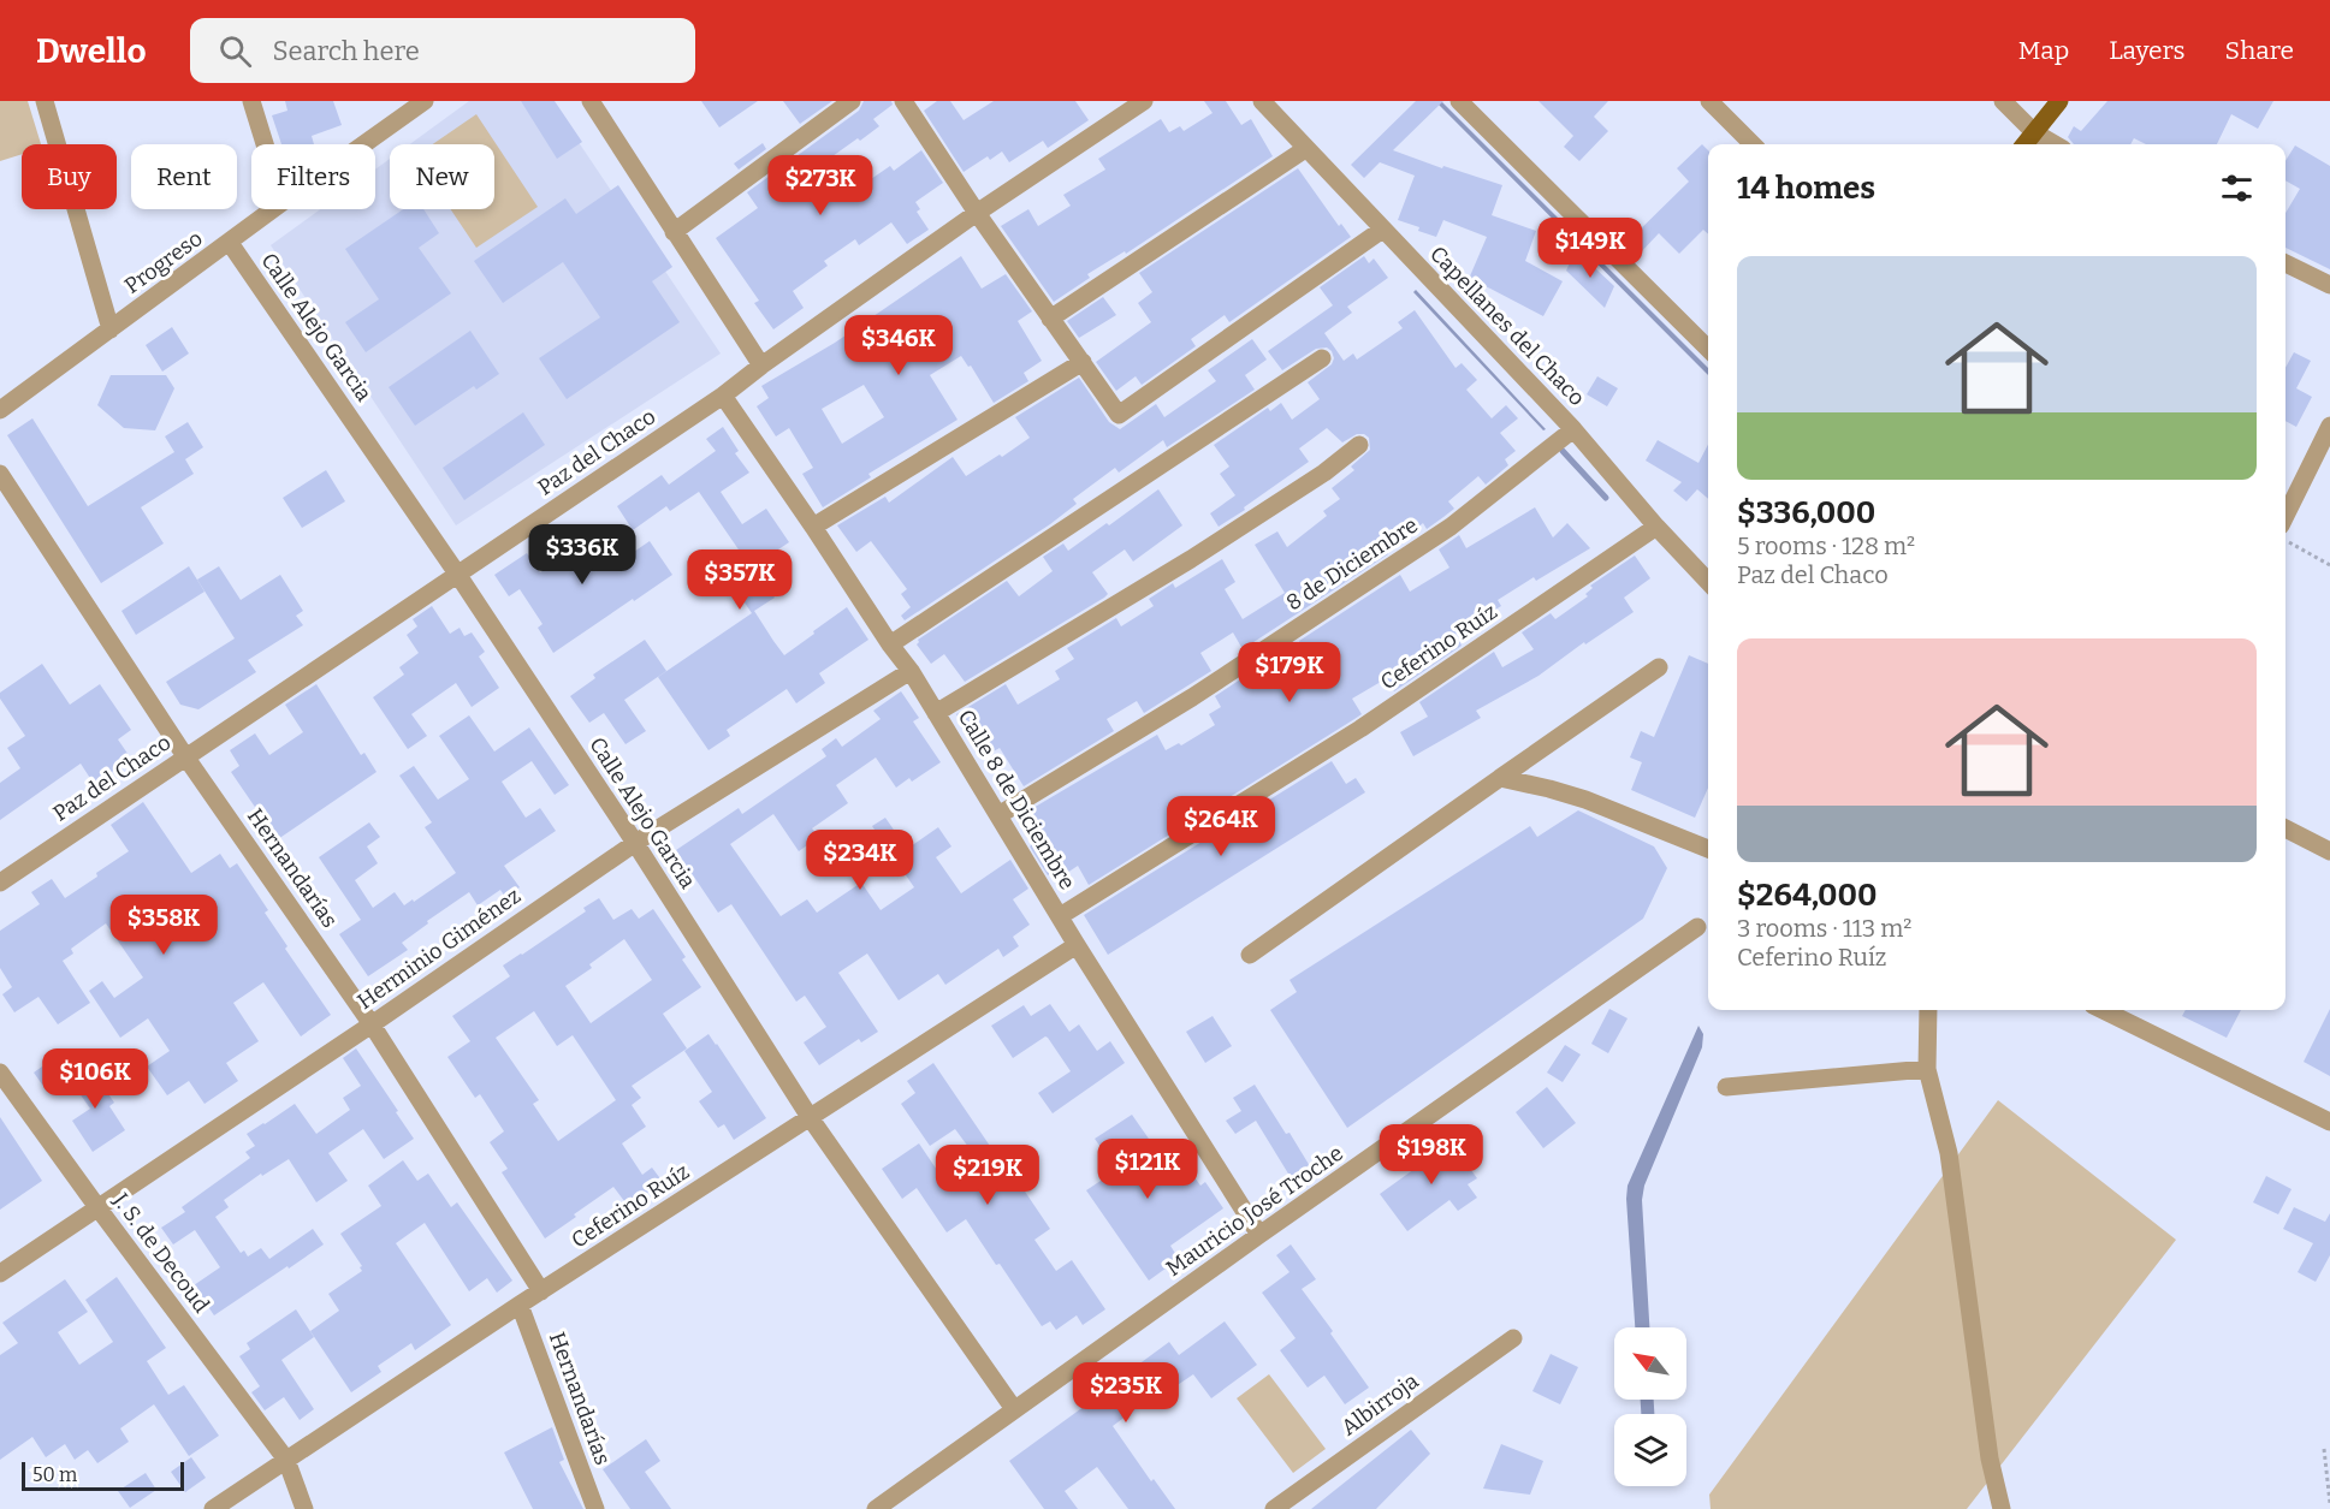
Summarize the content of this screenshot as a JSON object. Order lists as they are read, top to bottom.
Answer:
{
  "streets": {
    "street": [
      "Progreso",
      "Capellanes del Chaco",
      "Calle Alejo Garcia",
      "Paz del Chaco",
      "8 de Diciembre",
      "Ceferino Ruíz",
      "Calle 8 de Diciembre",
      "Hernandarías",
      "Herminio Giménez",
      "Mauricio José Troche",
      "J. S. de Decoud",
      "Albirroja"
    ]
  },
  "crossings": [
    ["Progreso", "Calle Alejo Garcia"],
    ["Capellanes del Chaco", "8 de Diciembre"],
    ["Capellanes del Chaco", "Ceferino Ruíz"],
    ["Calle Alejo Garcia", "Paz del Chaco"],
    ["Calle Alejo Garcia", "Ceferino Ruíz"],
    ["Calle Alejo Garcia", "Herminio Giménez"],
    ["Calle Alejo Garcia", "Mauricio José Troche"],
    ["Paz del Chaco", "Calle 8 de Diciembre"],
    ["Paz del Chaco", "Hernandarías"],
    ["8 de Diciembre", "Calle 8 de Diciembre"],
    ["Ceferino Ruíz", "Calle 8 de Diciembre"],
    ["Ceferino Ruíz", "Hernandarías"],
    ["Ceferino Ruíz", "J. S. de Decoud"],
    ["Calle 8 de Diciembre", "Herminio Giménez"],
    ["Calle 8 de Diciembre", "Mauricio José Troche"],
    ["Hernandarías", "Herminio Giménez"],
    ["Herminio Giménez", "J. S. de Decoud"]
  ],
  "scale_bar": "50 m",
  "north": "top left",
  "page": {
    "header": "Dwello",
    "search": "Search here",
    "nav": ["Map", "Layers", "Share"],
    "chip": [
      "Buy",
      "Rent",
      "Filters",
      "New"
    ],
    "heading": "14 homes",
    "price": [
      "$273K",
      "$149K",
      "$346K",
      "$336K",
      "$357K",
      "$179K",
      "$264K",
      "$234K",
      "$358K",
      "$106K",
      "$198K",
      "$121K",
      "$219K",
      "$235K"
    ],
    "list": [
      {
        "name": "$336,000",
        "note": "5 rooms · 128 m² · Paz del Chaco"
      },
      {
        "name": "$264,000",
        "note": "3 rooms · 113 m² · Ceferino Ruíz"
      }
    ],
    "scale": "50 m"
  }
}
